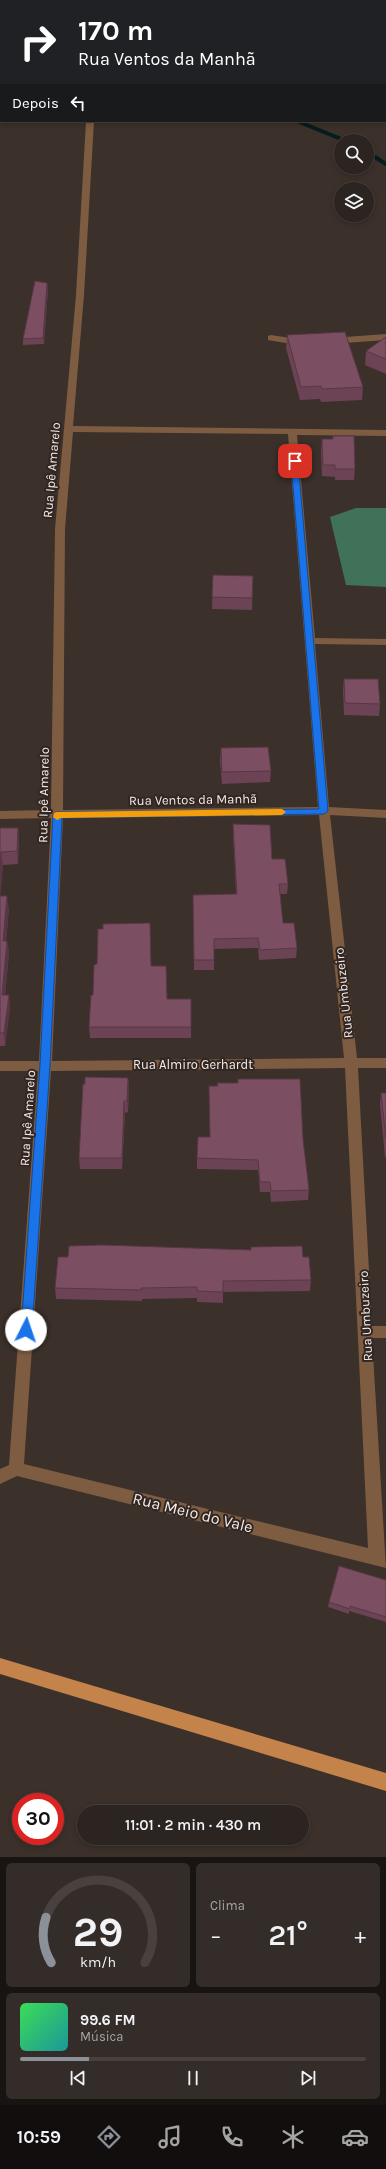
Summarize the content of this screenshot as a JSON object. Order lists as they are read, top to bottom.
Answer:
{
  "streets": {
    "street": [
      "Rua Ipê Amarelo",
      "Rua Ventos da Manhã",
      "Rua Umbuzeiro",
      "Rua Almiro Gerhardt",
      "Rua Meio do Vale"
    ]
  },
  "crossings": [
    ["Rua Ipê Amarelo", "Rua Ventos da Manhã"],
    ["Rua Ipê Amarelo", "Rua Almiro Gerhardt"],
    ["Rua Ipê Amarelo", "Rua Meio do Vale"],
    ["Rua Ventos da Manhã", "Rua Umbuzeiro"],
    ["Rua Umbuzeiro", "Rua Almiro Gerhardt"],
    ["Rua Umbuzeiro", "Rua Meio do Vale"]
  ],
  "page": {
    "turn": ["170 m", "Rua Ventos da Manhã"],
    "then": "Depois",
    "limit": "30",
    "trip": "11:01 · 2 min · 430 m",
    "tile": "Clima",
    "heat": ["−", "21°", "+"],
    "song": ["99.6 FM", "Música"],
    "tabs": "10:59",
    "gauge": ["29", "km/h"]
  }
}
